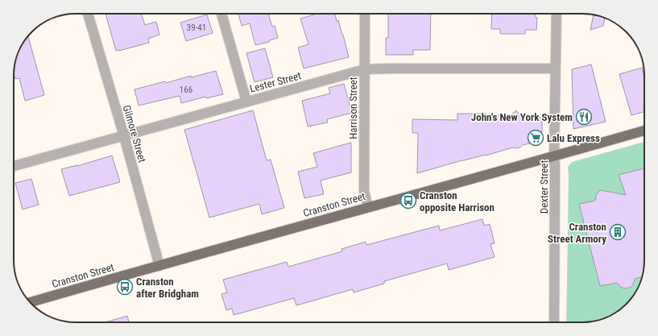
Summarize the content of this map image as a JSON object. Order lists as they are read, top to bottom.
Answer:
{
  "streets": {
    "main road": ["Cranston Street"],
    "street": [
      "Lester Street",
      "Harrison Street",
      "Gilmore Street",
      "Dexter Street"
    ]
  },
  "crossings": [
    ["Lester Street", "Harrison Street"],
    ["Lester Street", "Gilmore Street"],
    ["Lester Street", "Dexter Street"],
    ["Harrison Street", "Cranston Street"],
    ["Gilmore Street", "Cranston Street"],
    ["Dexter Street", "Cranston Street"]
  ],
  "places": {
    "restaurant": ["John's New York System"],
    "supermarket": ["Lalu Express"],
    "bus stop": ["Cranston opposite Harrison", "Cranston after Bridgham"],
    "building": ["Cranston Street Armory"]
  },
  "house_numbers": ["39-41", "166"]
}
